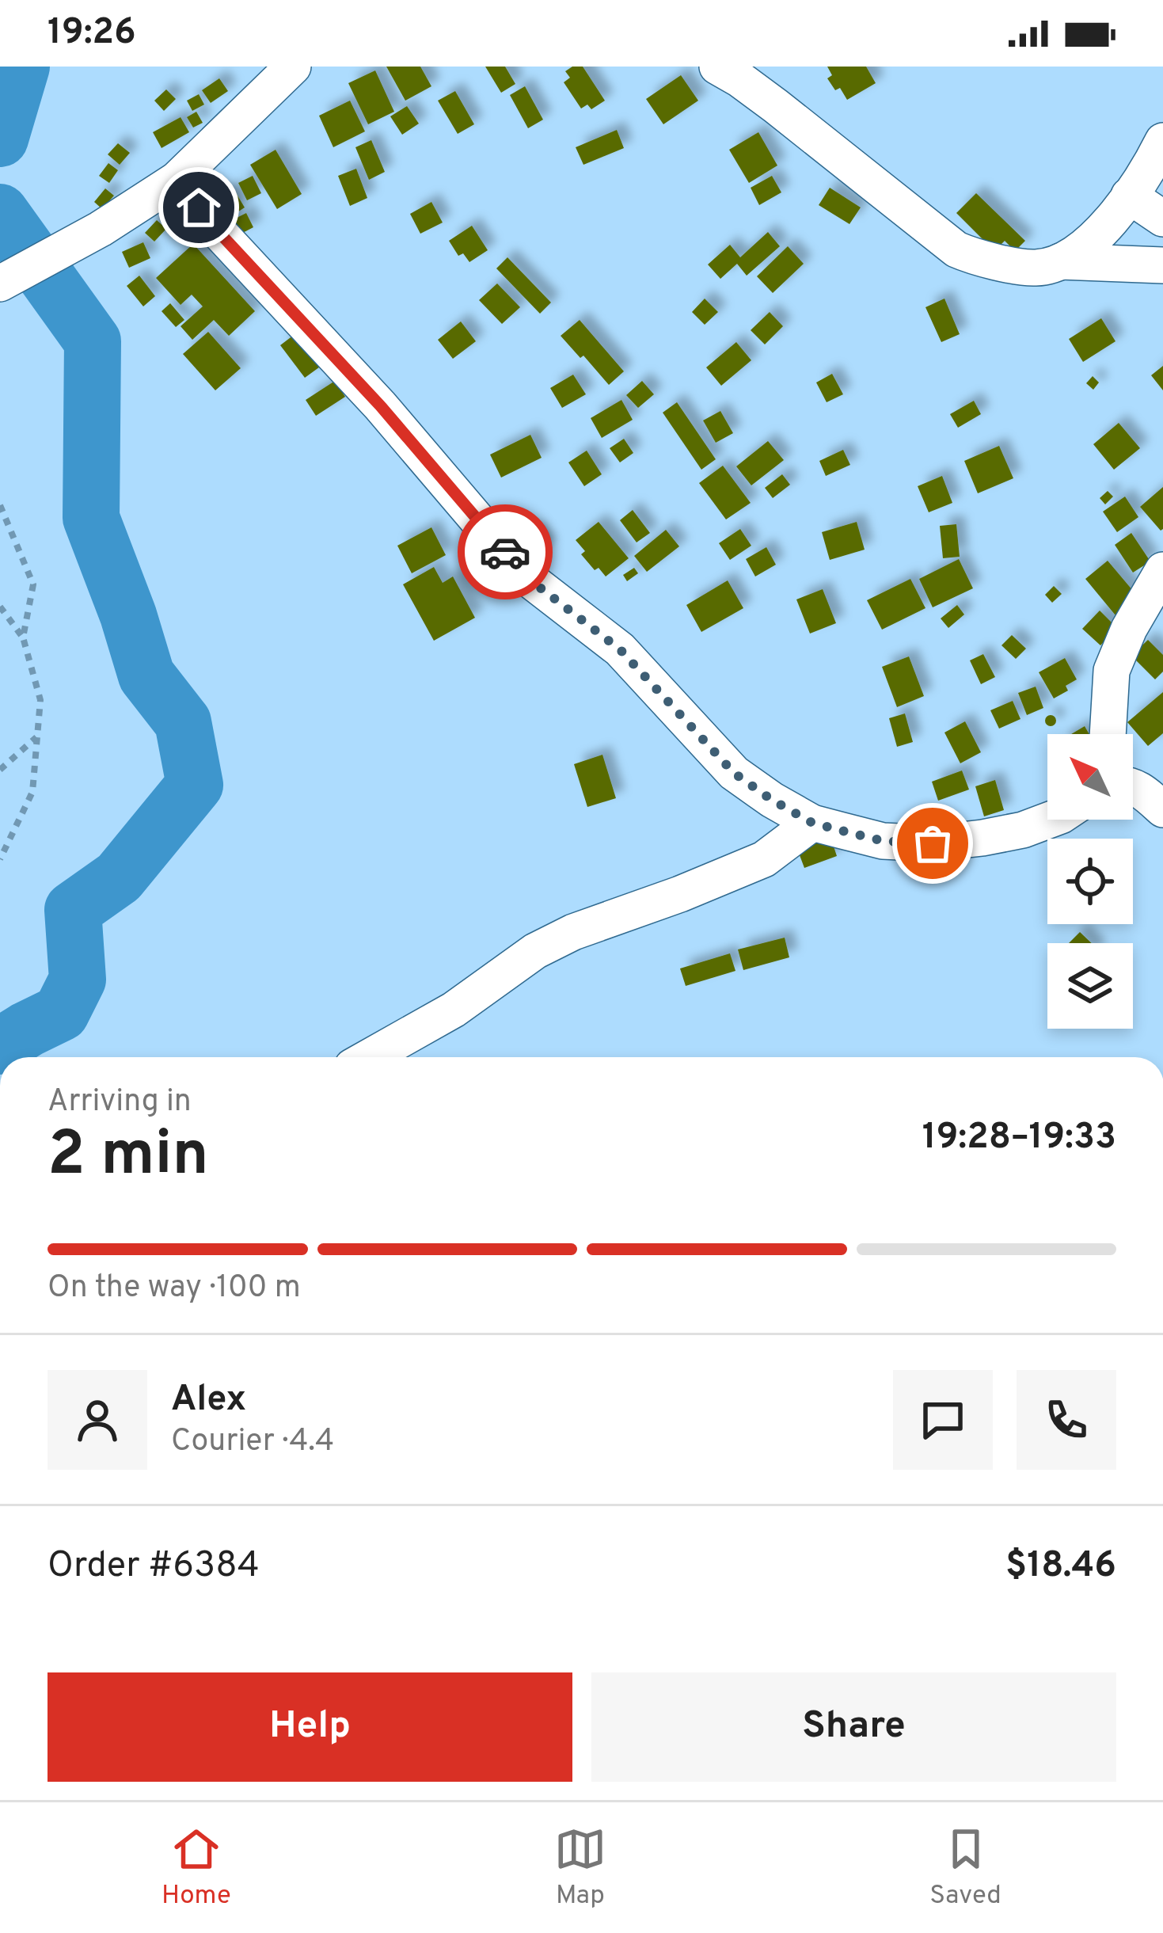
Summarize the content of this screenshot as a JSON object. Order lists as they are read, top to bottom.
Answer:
{
  "north": "top left",
  "page": {
    "status": "19:26",
    "heading": ["2 min", "Arriving in", "19:28–19:33"],
    "panel": [
      "Alex",
      "Courier · 4.4",
      "Order #6384",
      "$18.46"
    ],
    "bar": "On the way · 100 m",
    "buttons": ["Help", "Share"],
    "tabs": ["Home", "Map", "Saved"]
  }
}
